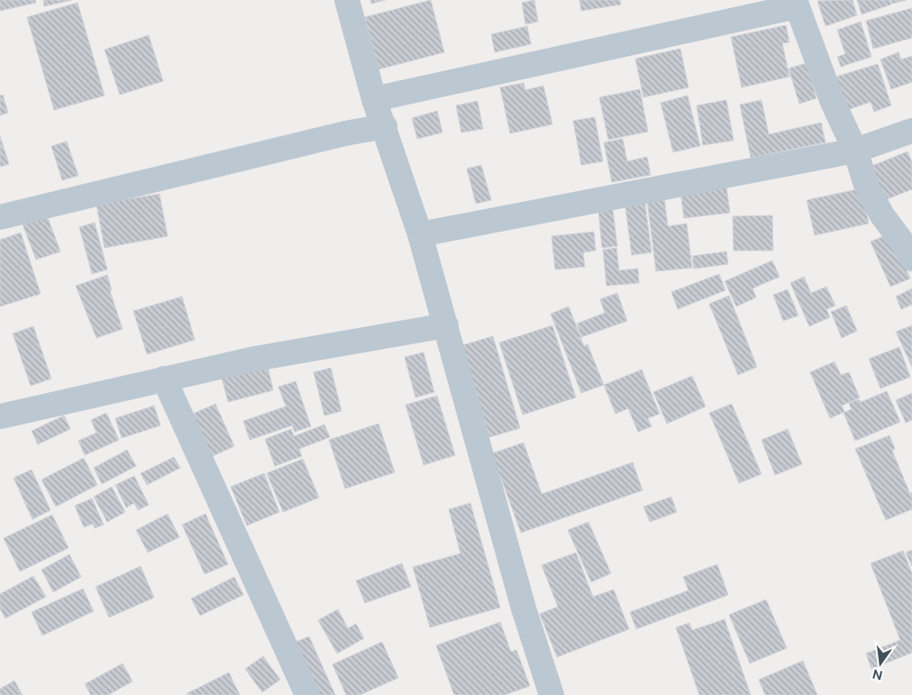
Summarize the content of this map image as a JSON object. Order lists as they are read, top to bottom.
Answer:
{
  "north": "bottom"
}
